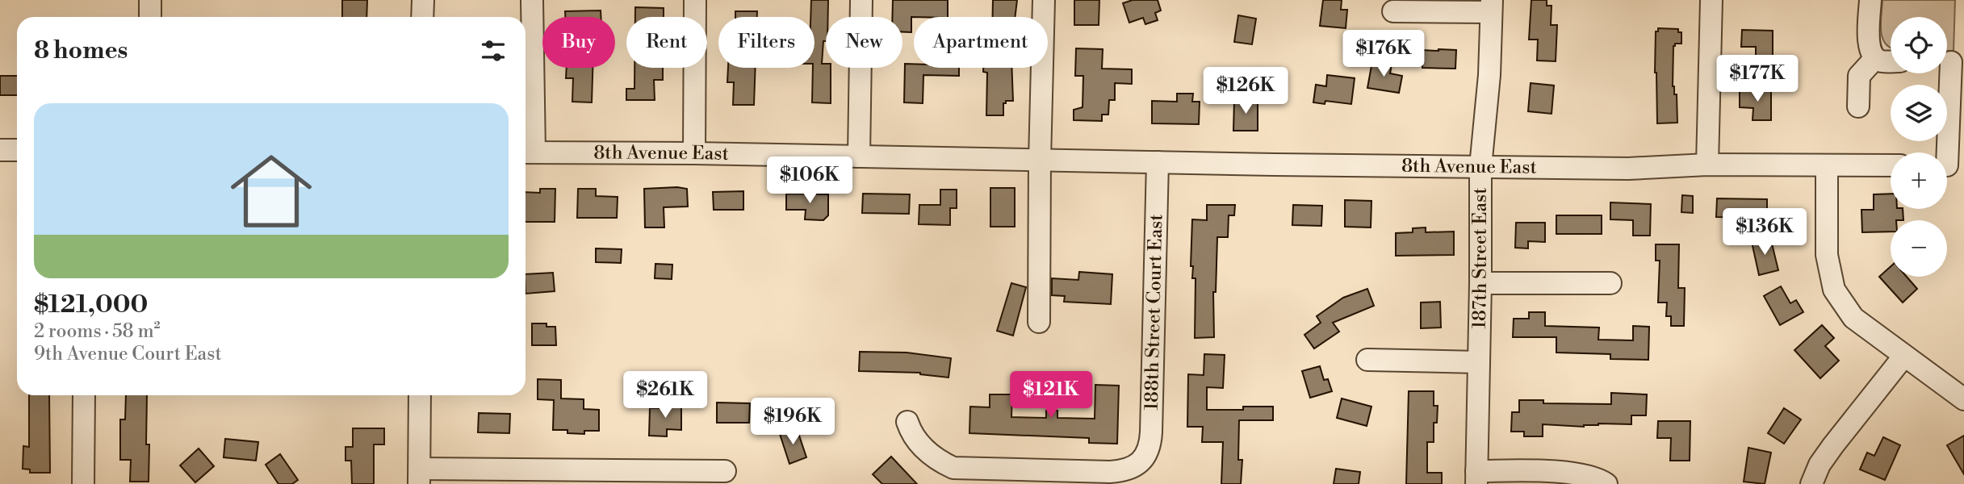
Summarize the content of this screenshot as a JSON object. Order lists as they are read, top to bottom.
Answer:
{
  "streets": {
    "street": ["8th Avenue East", "187th Street East", "188th Street Court East"]
  },
  "crossings": [
    ["8th Avenue East", "187th Street East"],
    ["8th Avenue East", "188th Street Court East"]
  ],
  "page": {
    "map_buttons": ["+", "−"],
    "chip": [
      "Buy",
      "Rent",
      "Filters",
      "New",
      "Apartment"
    ],
    "heading": "8 homes",
    "price": [
      "$176K",
      "$177K",
      "$126K",
      "$106K",
      "$136K",
      "$261K",
      "$121K",
      "$196K"
    ],
    "list": [
      {
        "name": "$121,000",
        "note": "2 rooms · 58 m² · 9th Avenue Court East"
      }
    ]
  }
}
